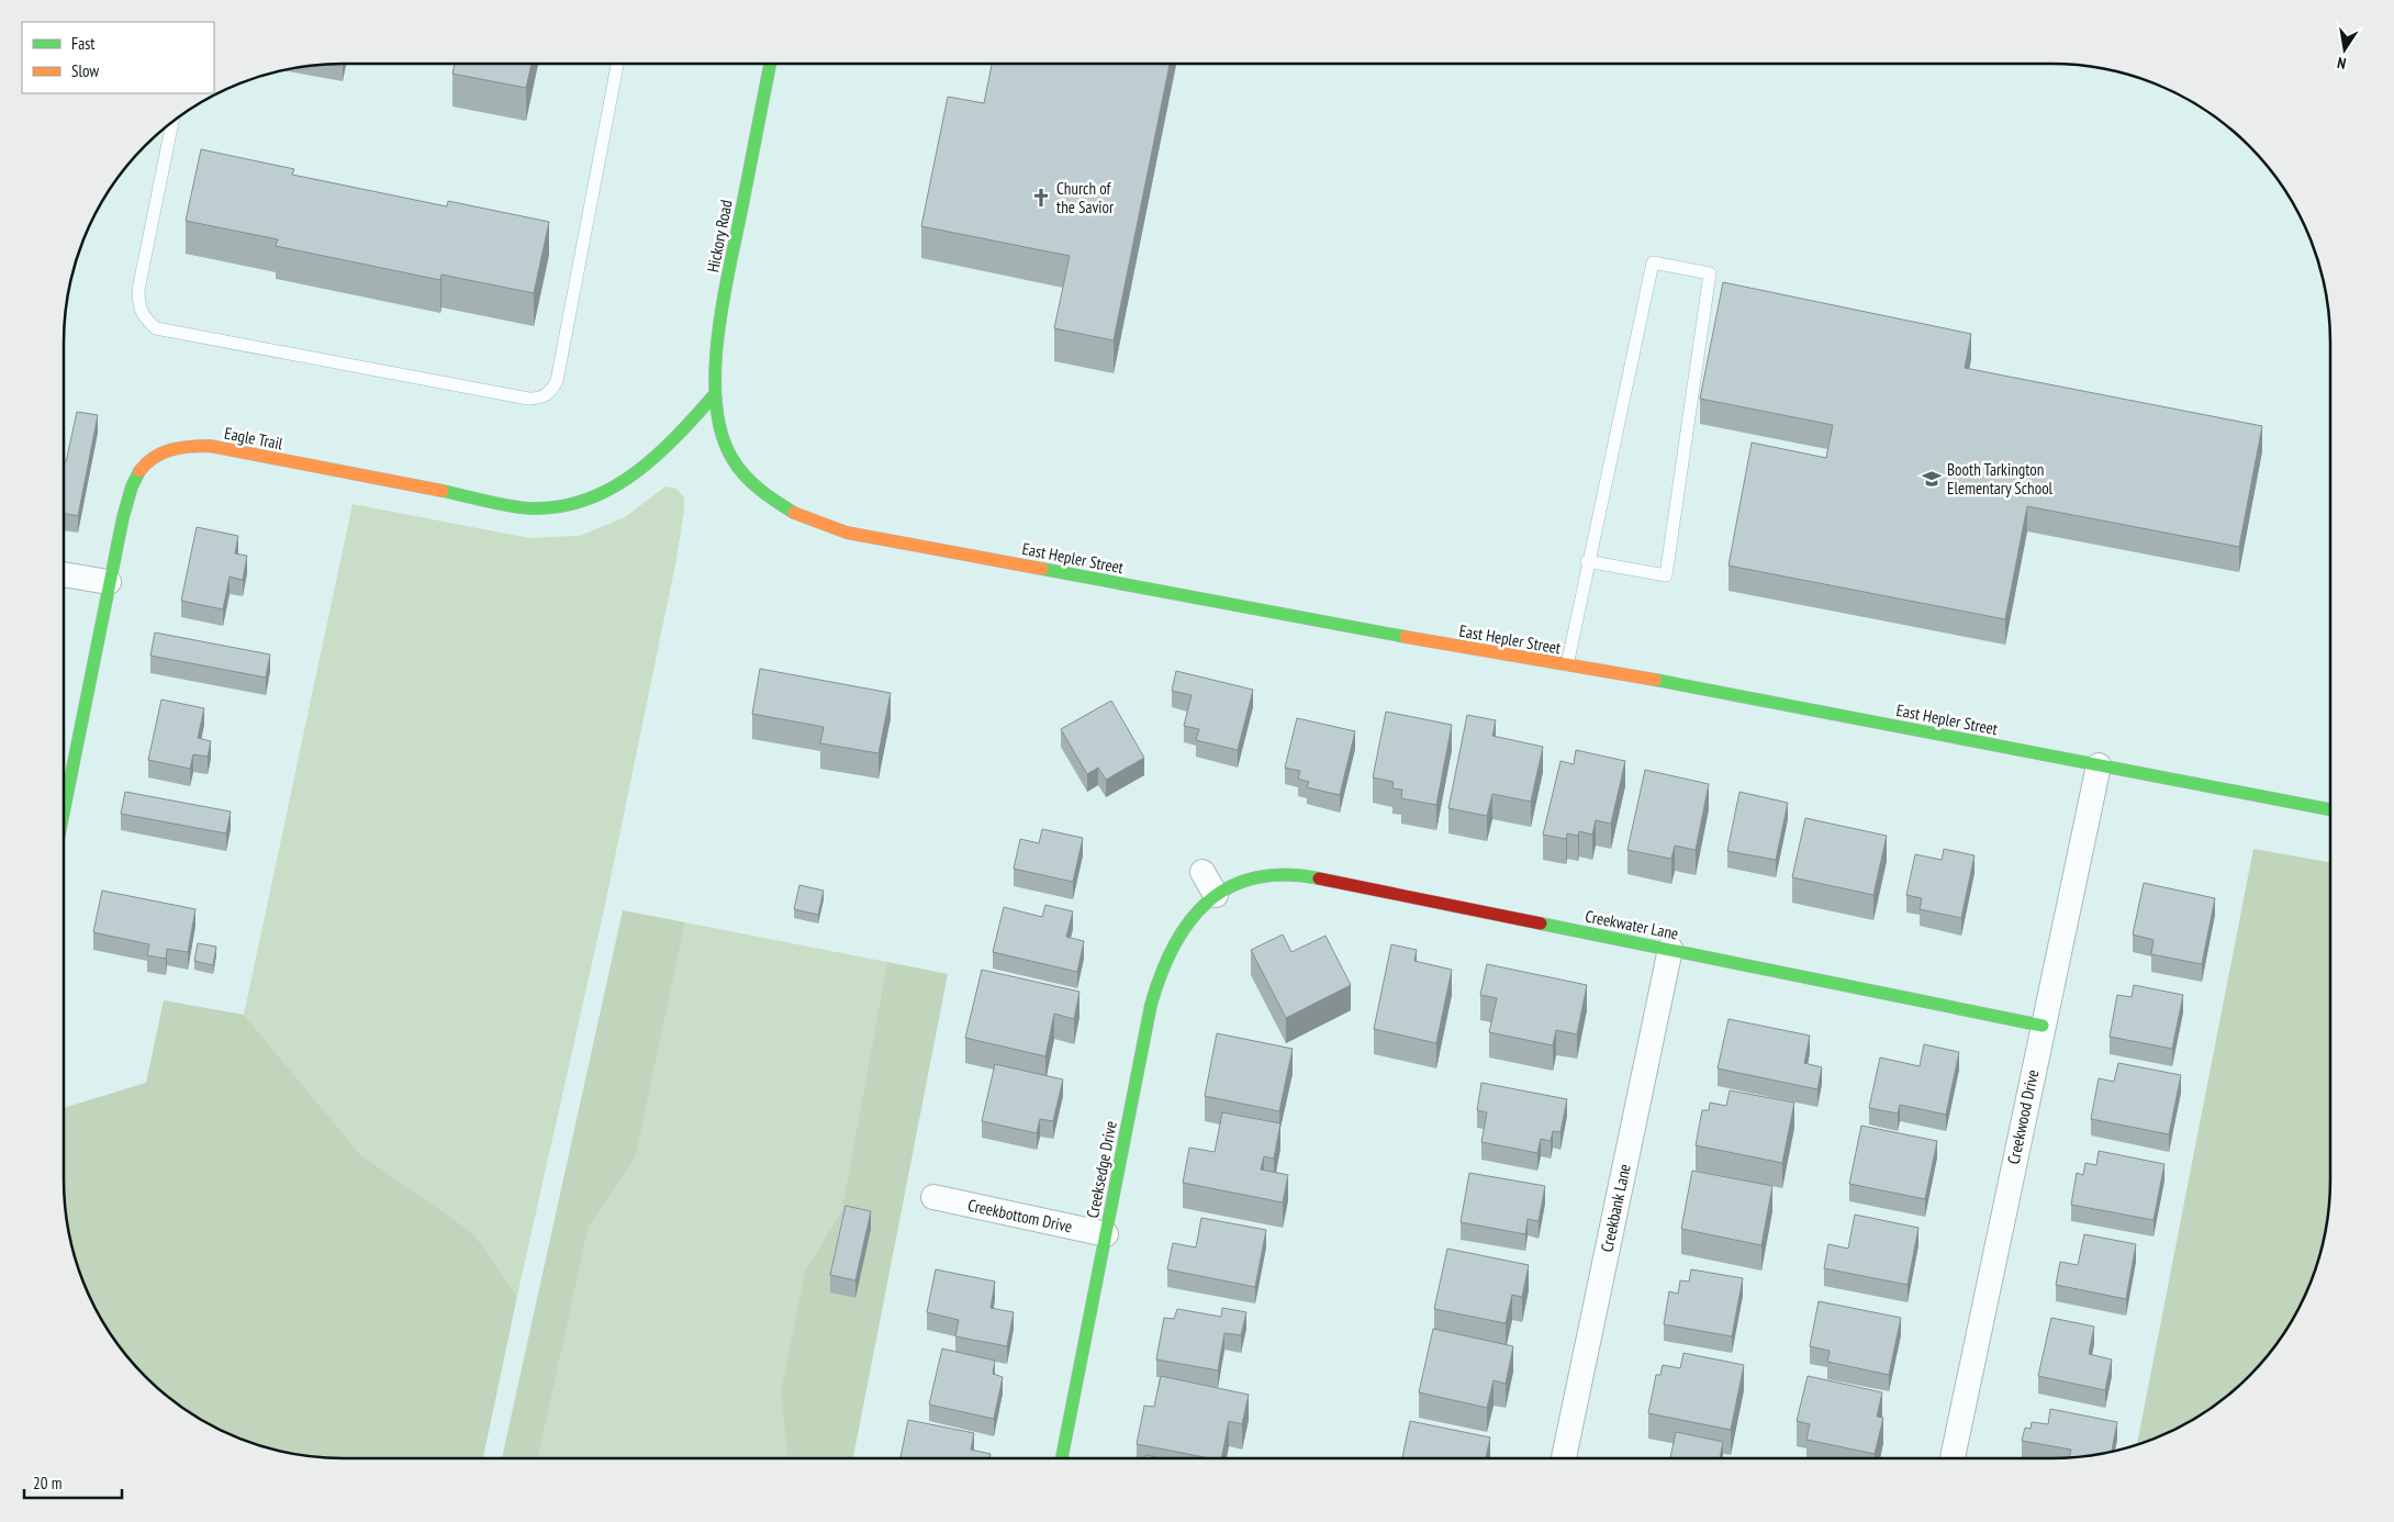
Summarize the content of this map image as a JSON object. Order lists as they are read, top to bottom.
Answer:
{
  "streets": {
    "street": [
      "Hickory Road",
      "Eagle Trail",
      "East Hepler Street",
      "Creekwater Lane",
      "Creekwood Drive",
      "Creeksedge Drive",
      "Creekbank Lane",
      "Creekbottom Drive"
    ]
  },
  "crossings": [
    ["Hickory Road", "Eagle Trail"],
    ["Hickory Road", "East Hepler Street"],
    ["East Hepler Street", "Creekwood Drive"],
    ["Creekwater Lane", "Creekwood Drive"],
    ["Creekwater Lane", "Creeksedge Drive"],
    ["Creekwater Lane", "Creekbank Lane"],
    ["Creeksedge Drive", "Creekbottom Drive"]
  ],
  "places": {
    "church": ["Church of the Savior"],
    "school or university": ["Booth Tarkington Elementary School"]
  },
  "legend": ["Fast", "Slow"],
  "scale_bar": "20 m",
  "north": "bottom"
}
